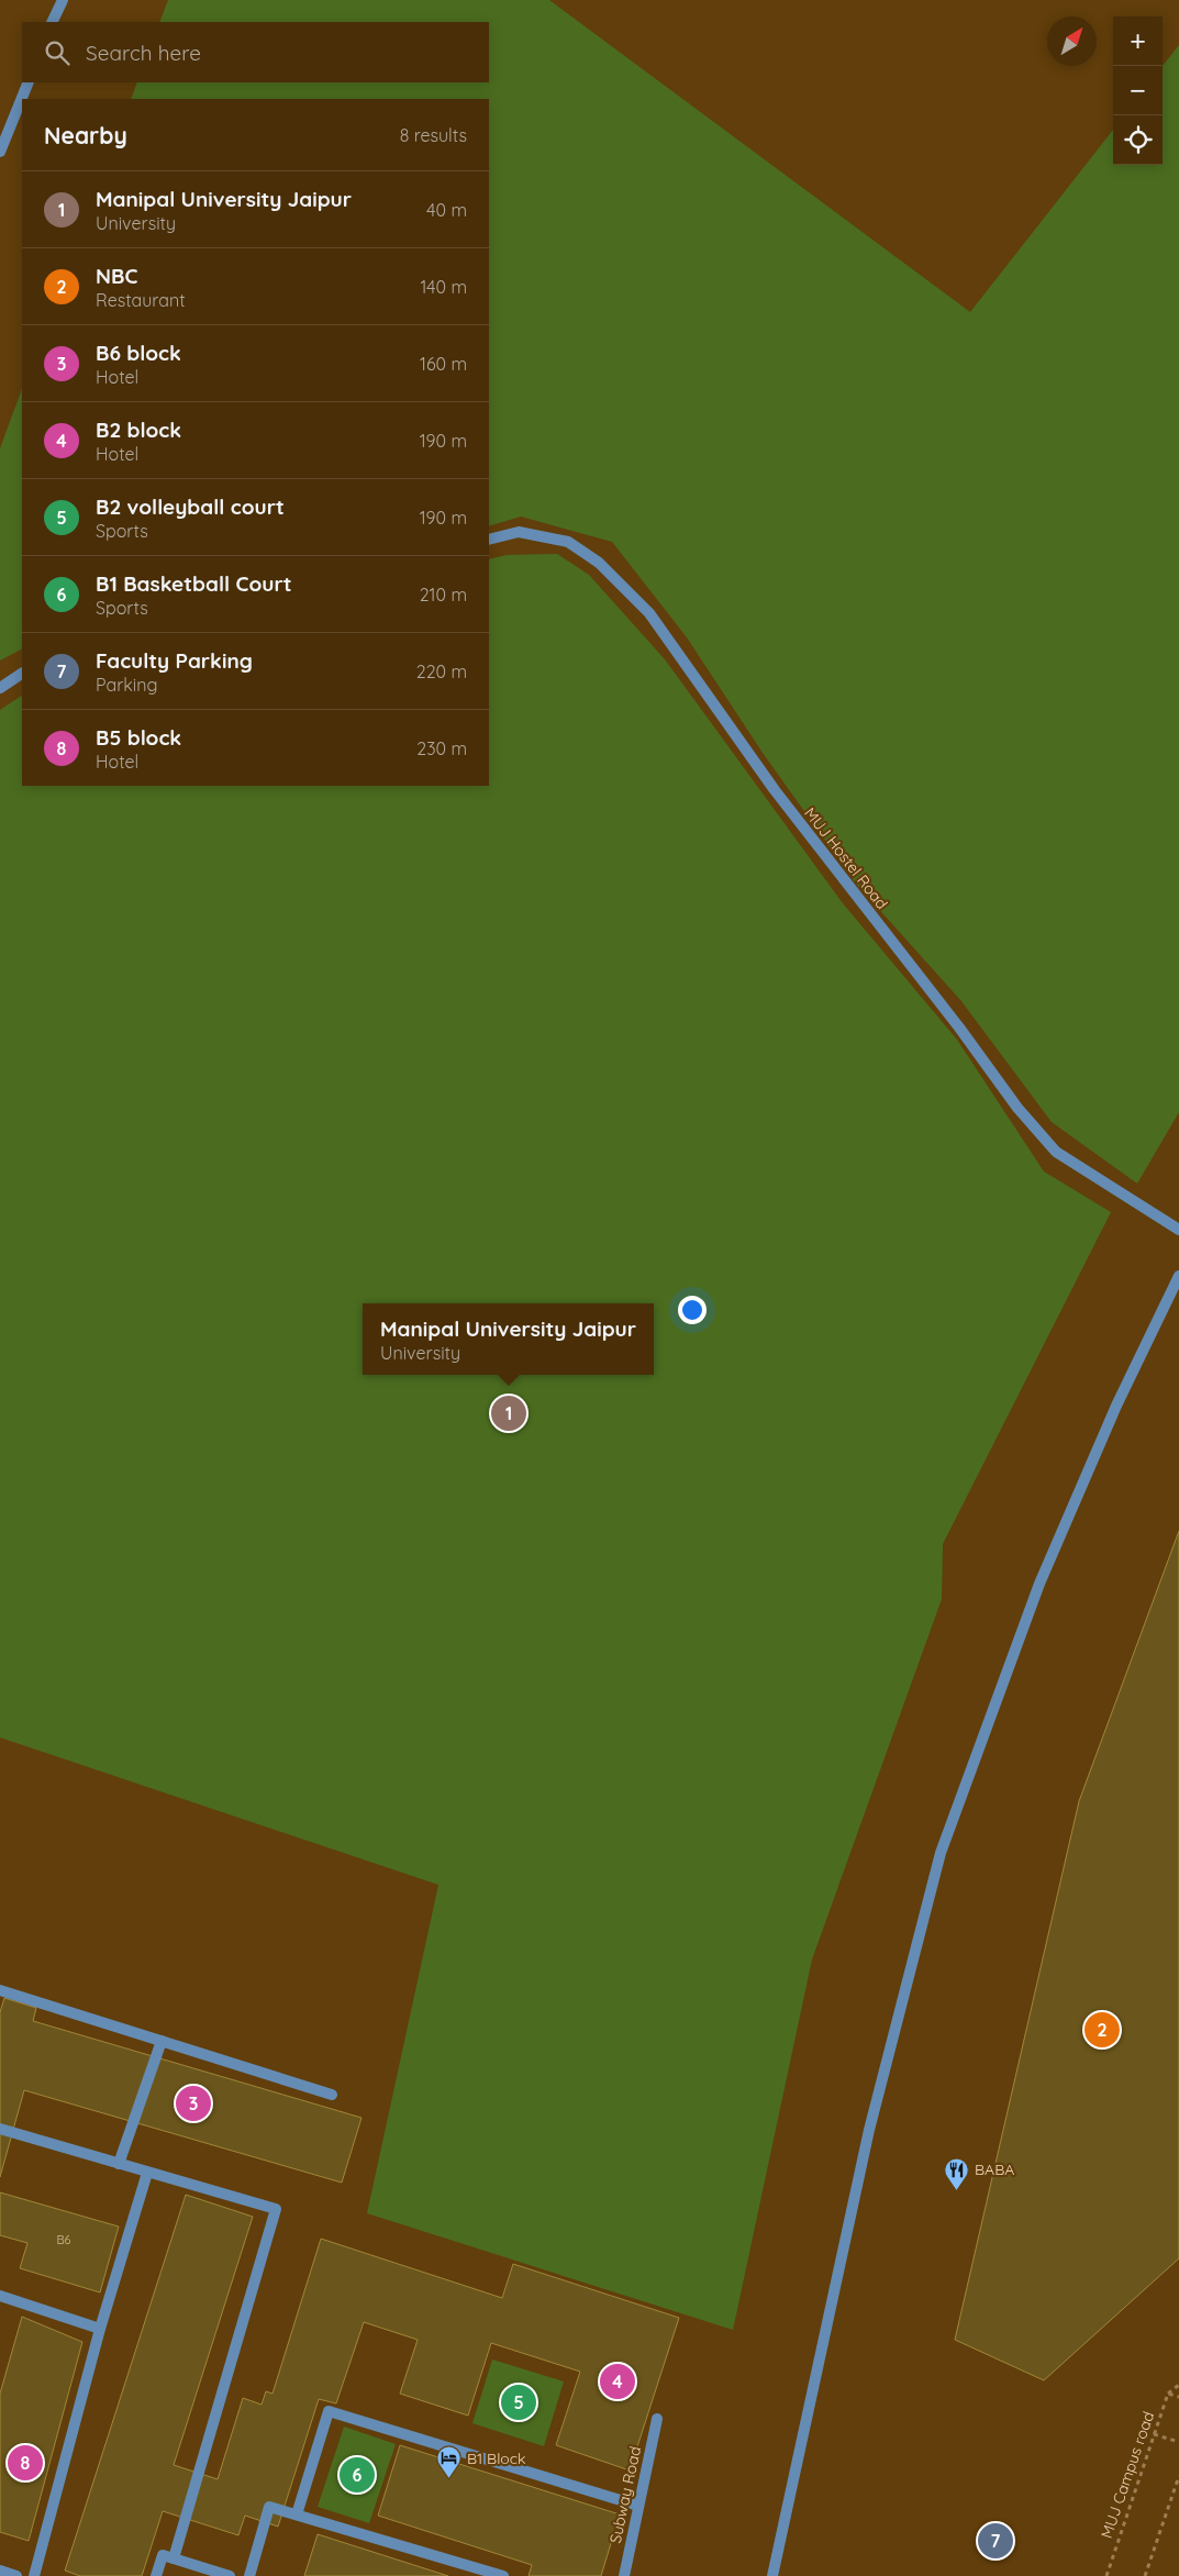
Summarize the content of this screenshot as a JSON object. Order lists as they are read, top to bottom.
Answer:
{
  "streets": {
    "street": ["MUJ Hostel Road", "Subway Road"],
    "path": ["MUJ Campus road"]
  },
  "places": {
    "restaurant": ["BABA"],
    "hotel": ["B1 Block"]
  },
  "house_numbers": ["B6"],
  "north": "top right",
  "page": {
    "map_buttons": ["+", "−"],
    "search": "Search here",
    "heading": ["Nearby", "8 results"],
    "list": [
      {
        "mark": "1",
        "name": "Manipal University Jaipur",
        "note": "University",
        "value": "40 m"
      },
      {
        "mark": "2",
        "name": "NBC",
        "note": "Restaurant",
        "value": "140 m"
      },
      {
        "mark": "3",
        "name": "B6 block",
        "note": "Hotel",
        "value": "160 m"
      },
      {
        "mark": "4",
        "name": "B2 block",
        "note": "Hotel",
        "value": "190 m"
      },
      {
        "mark": "5",
        "name": "B2 volleyball court",
        "note": "Sports",
        "value": "190 m"
      },
      {
        "mark": "6",
        "name": "B1 Basketball Court",
        "note": "Sports",
        "value": "210 m"
      },
      {
        "mark": "7",
        "name": "Faculty Parking",
        "note": "Parking",
        "value": "220 m"
      },
      {
        "mark": "8",
        "name": "B5 block",
        "note": "Hotel",
        "value": "230 m"
      }
    ],
    "popup": ["Manipal University Jaipur", "University"],
    "pins": [
      "1",
      "2",
      "3",
      "4",
      "5",
      "8",
      "6",
      "7"
    ]
  }
}
